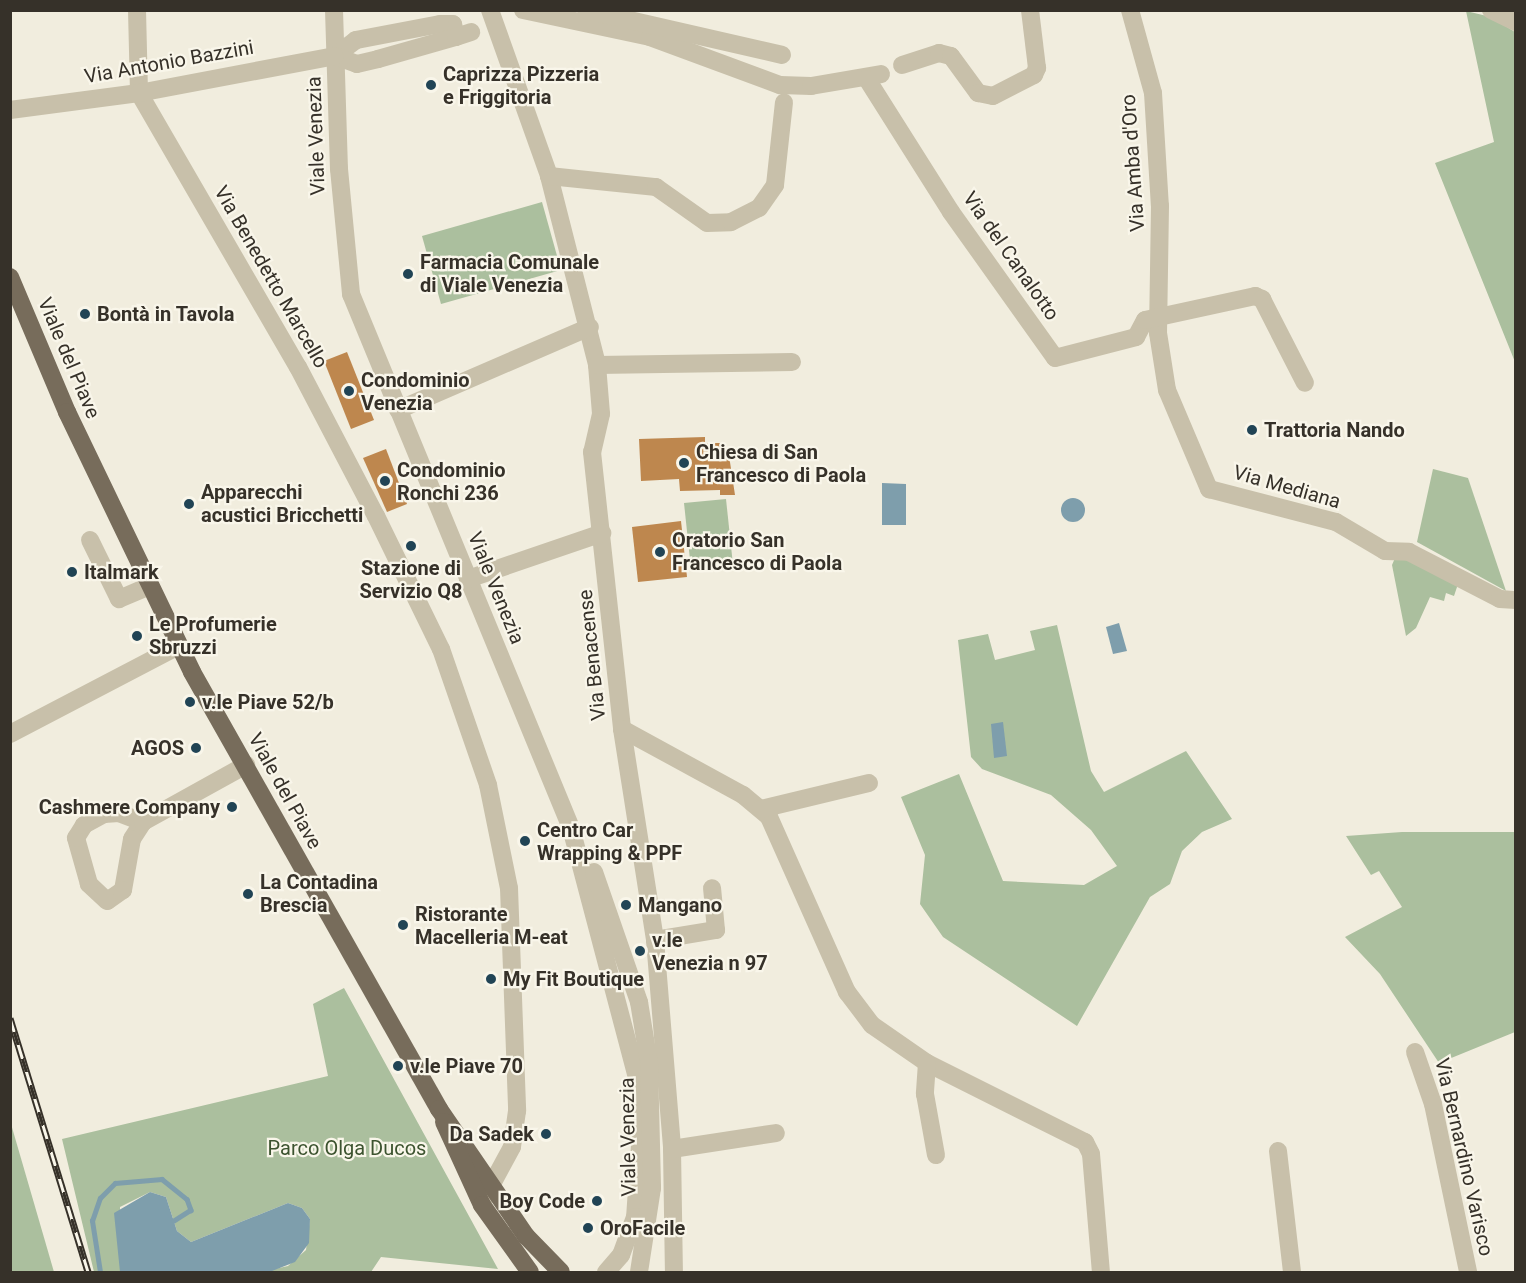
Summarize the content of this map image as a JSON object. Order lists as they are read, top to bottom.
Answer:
{
  "streets": {
    "main road": ["Viale del Piave"],
    "street": [
      "Via Antonio Bazzini",
      "Viale Venezia",
      "Via Amba d'Oro",
      "Via del Canalotto",
      "Via Benedetto Marcello",
      "Via Mediana",
      "Via Benacense",
      "Via Bernardino Varisco"
    ]
  },
  "crossings": [
    ["Via Antonio Bazzini", "Viale Venezia"],
    ["Via Antonio Bazzini", "Via Benedetto Marcello"],
    ["Viale Venezia", "Via Benacense"],
    ["Via Amba d'Oro", "Via del Canalotto"],
    ["Via Amba d'Oro", "Via Mediana"],
    ["Via Benedetto Marcello", "Viale del Piave"]
  ],
  "parks": ["Parco Olga Ducos"],
  "places": [
    "Caprizza Pizzeria e Friggitoria",
    "Farmacia Comunale di Viale Venezia",
    "Bontà in Tavola",
    "Condominio Venezia",
    "Trattoria Nando",
    "Chiesa di San Francesco di Paola",
    "Condominio Ronchi 236",
    "Apparecchi acustici Bricchetti",
    "Stazione di Servizio Q8",
    "Oratorio San Francesco di Paola",
    "Italmark",
    "Le Profumerie Sbruzzi",
    "v.le Piave 52/b",
    "AGOS",
    "Cashmere Company",
    "Centro Car Wrapping & PPF",
    "La Contadina Brescia",
    "Mangano",
    "Ristorante Macelleria M-eat",
    "v.le Venezia n 97",
    "My Fit Boutique",
    "v.le Piave 70",
    "Da Sadek",
    "Boy Code",
    "OroFacile"
  ]
}
